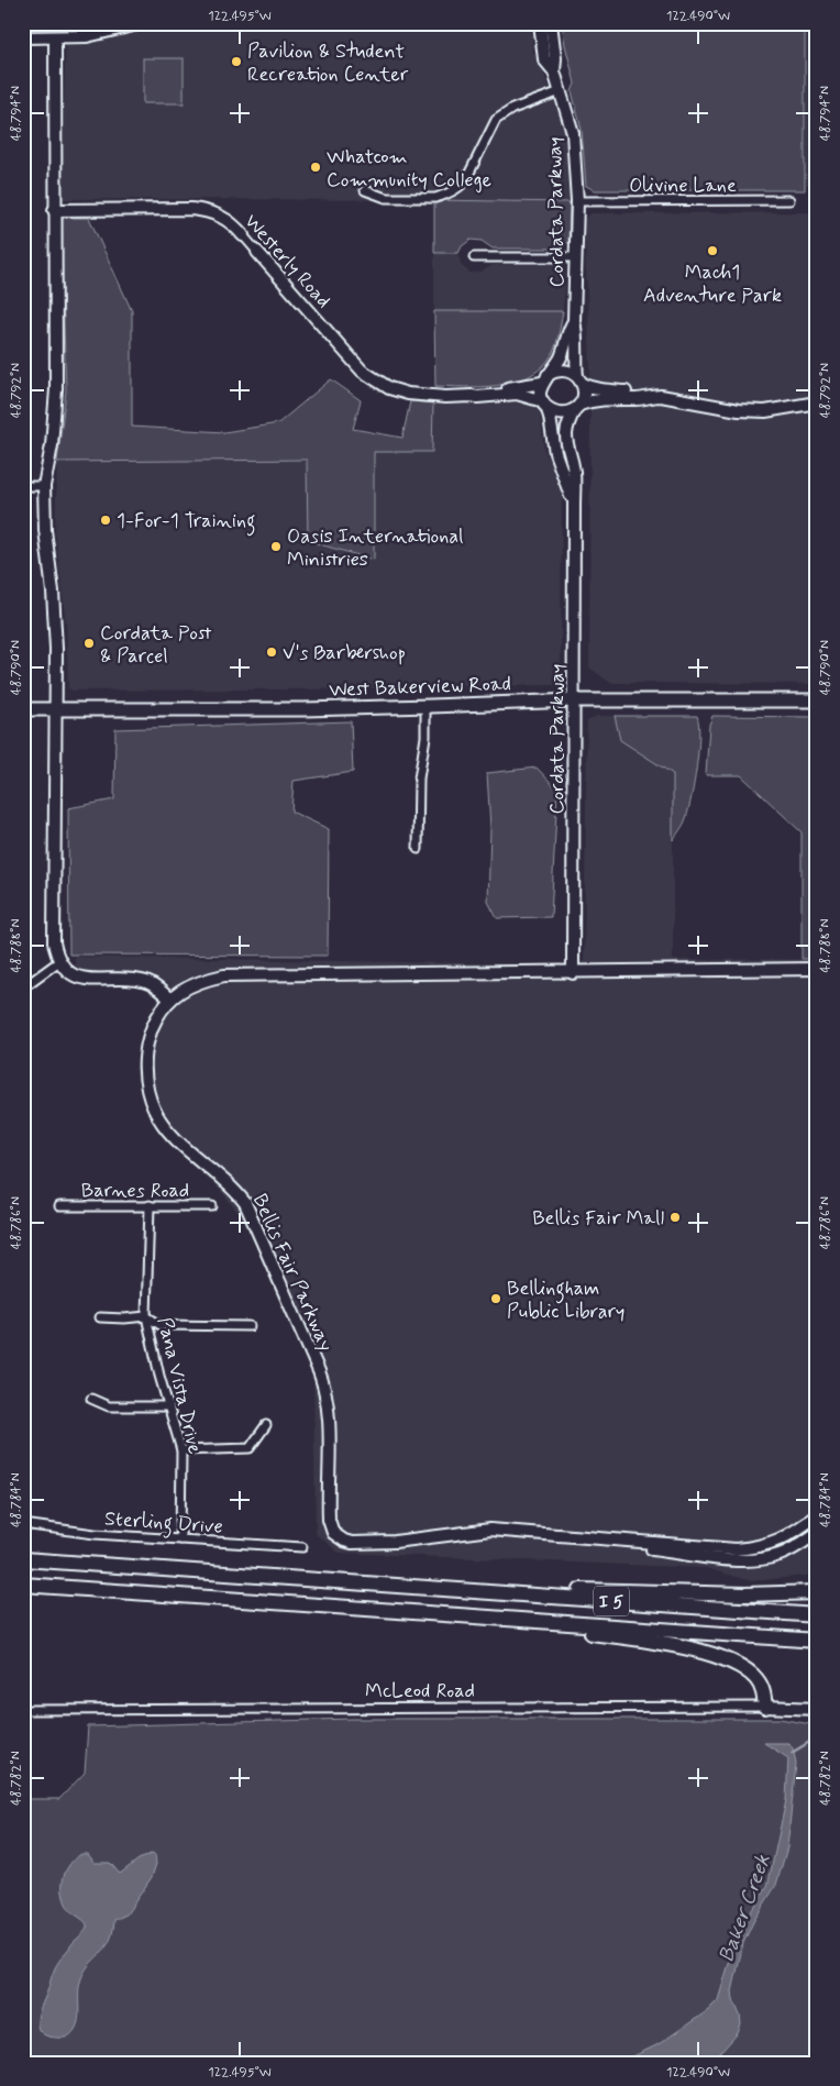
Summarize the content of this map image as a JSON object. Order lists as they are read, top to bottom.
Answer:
{
  "streets": {
    "highway": ["I 5"],
    "main road": ["West Bakerview Road"],
    "street": [
      "Olivine Lane",
      "Cordata Parkway",
      "Westerly Road",
      "Barnes Road",
      "Bellis Fair Parkway",
      "Pana Vista Drive",
      "Sterling Drive",
      "McLeod Road"
    ]
  },
  "crossings": [
    ["Olivine Lane", "Cordata Parkway"],
    ["Cordata Parkway", "Westerly Road"],
    ["Cordata Parkway", "West Bakerview Road"],
    ["Cordata Parkway", "Bellis Fair Parkway"],
    ["Barnes Road", "Pana Vista Drive"],
    ["Pana Vista Drive", "Sterling Drive"]
  ],
  "water": ["Baker Creek"],
  "places": [
    "Pavilion & Student Recreation Center",
    "Whatcom Community College",
    "Mach1 Adventure Park",
    "1-For-1 Training",
    "Oasis International Ministries",
    "Cordata Post & Parcel",
    "V's Barbershop",
    "Bellis Fair Mall",
    "Bellingham Public Library"
  ],
  "coordinates": [
    "122.495°W",
    "122.490°W",
    "48.794°N",
    "48.792°N",
    "48.790°N",
    "48.788°N",
    "48.786°N",
    "48.784°N",
    "48.782°N"
  ]
}
